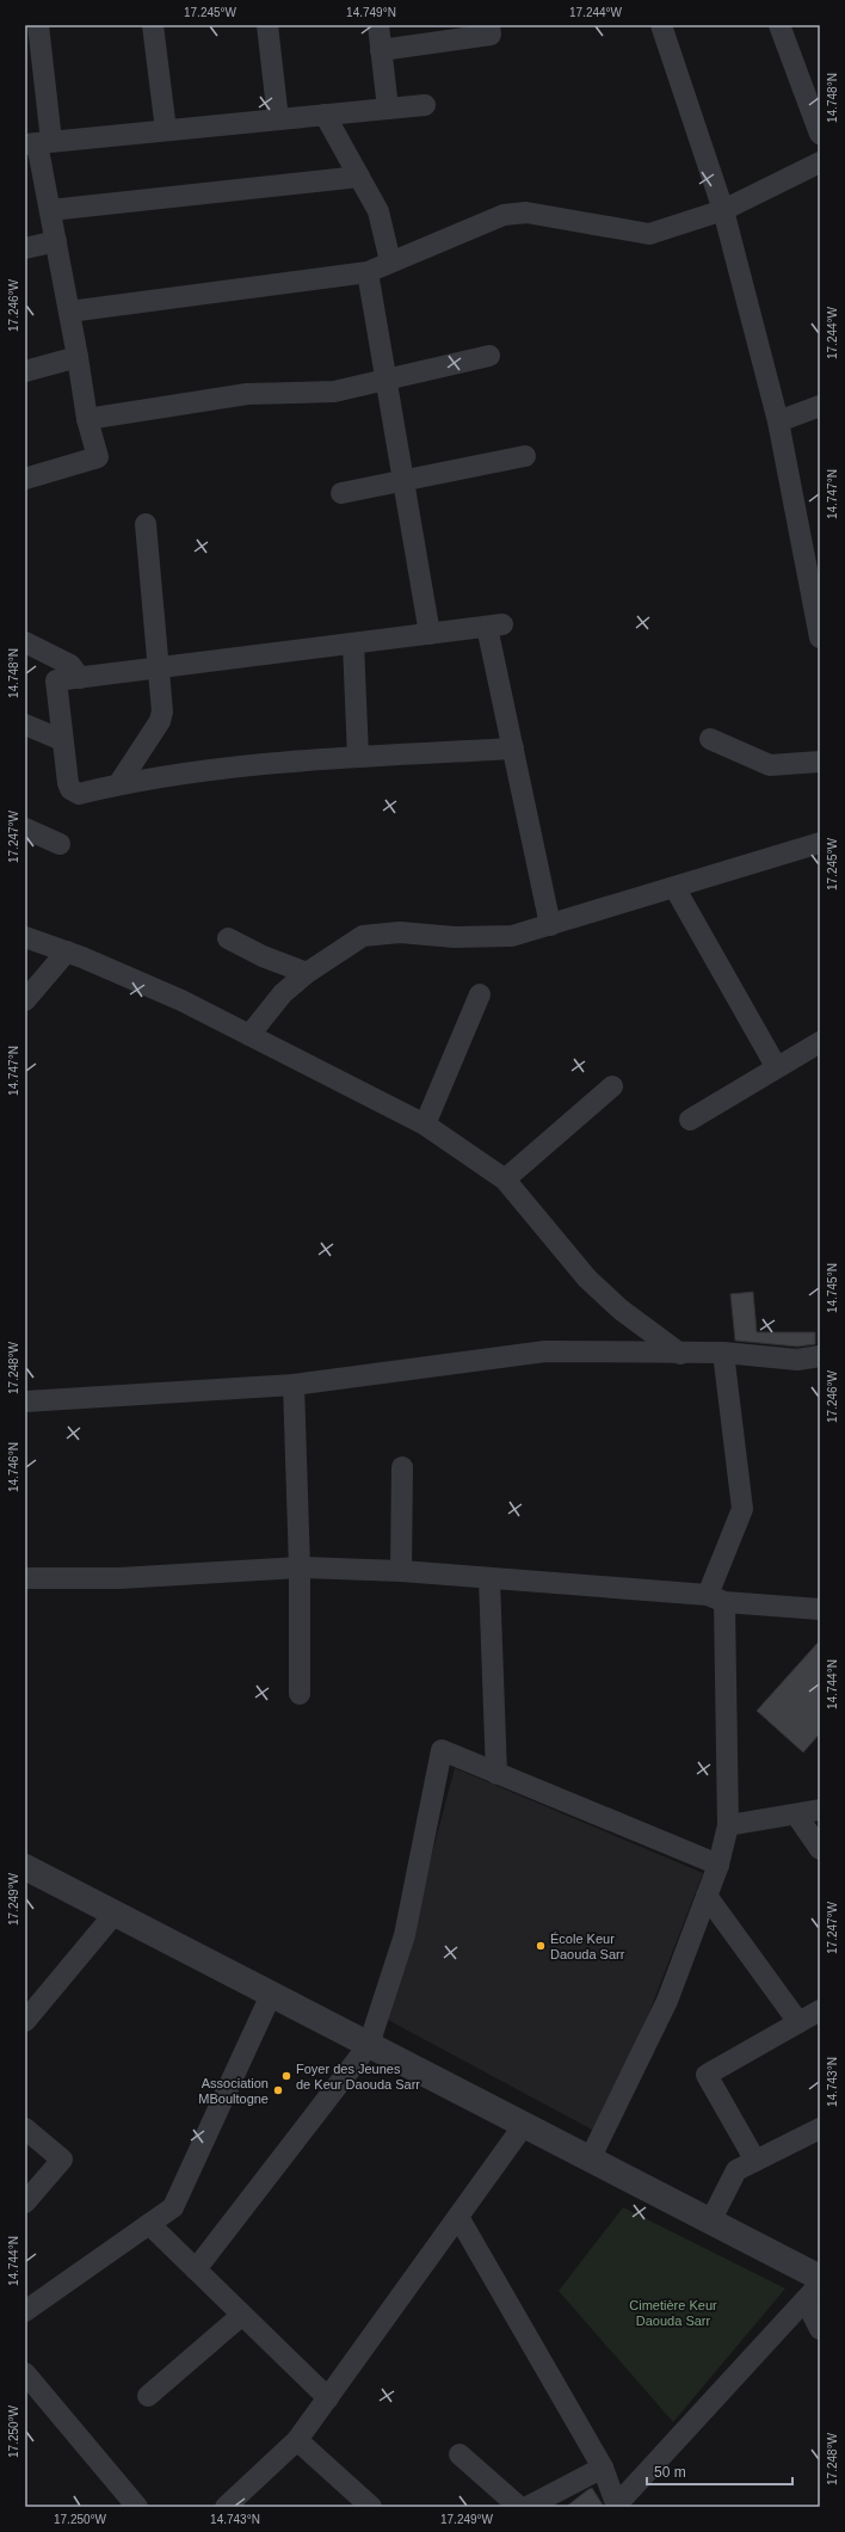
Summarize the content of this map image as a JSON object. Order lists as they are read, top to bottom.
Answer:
{
  "parks": ["Cimetière Keur Daouda Sarr"],
  "places": ["École Keur Daouda Sarr", "Foyer des Jeunes de Keur Daouda Sarr", "Association MBoultogne"],
  "scale_bar": "50 m",
  "coordinates": [
    "17.245°W",
    "14.749°N",
    "17.244°W",
    "14.748°N",
    "17.246°W",
    "14.747°N",
    "17.247°W",
    "14.745°N",
    "17.248°W",
    "14.746°N",
    "14.744°N",
    "17.249°W",
    "14.743°N",
    "17.250°W"
  ]
}
